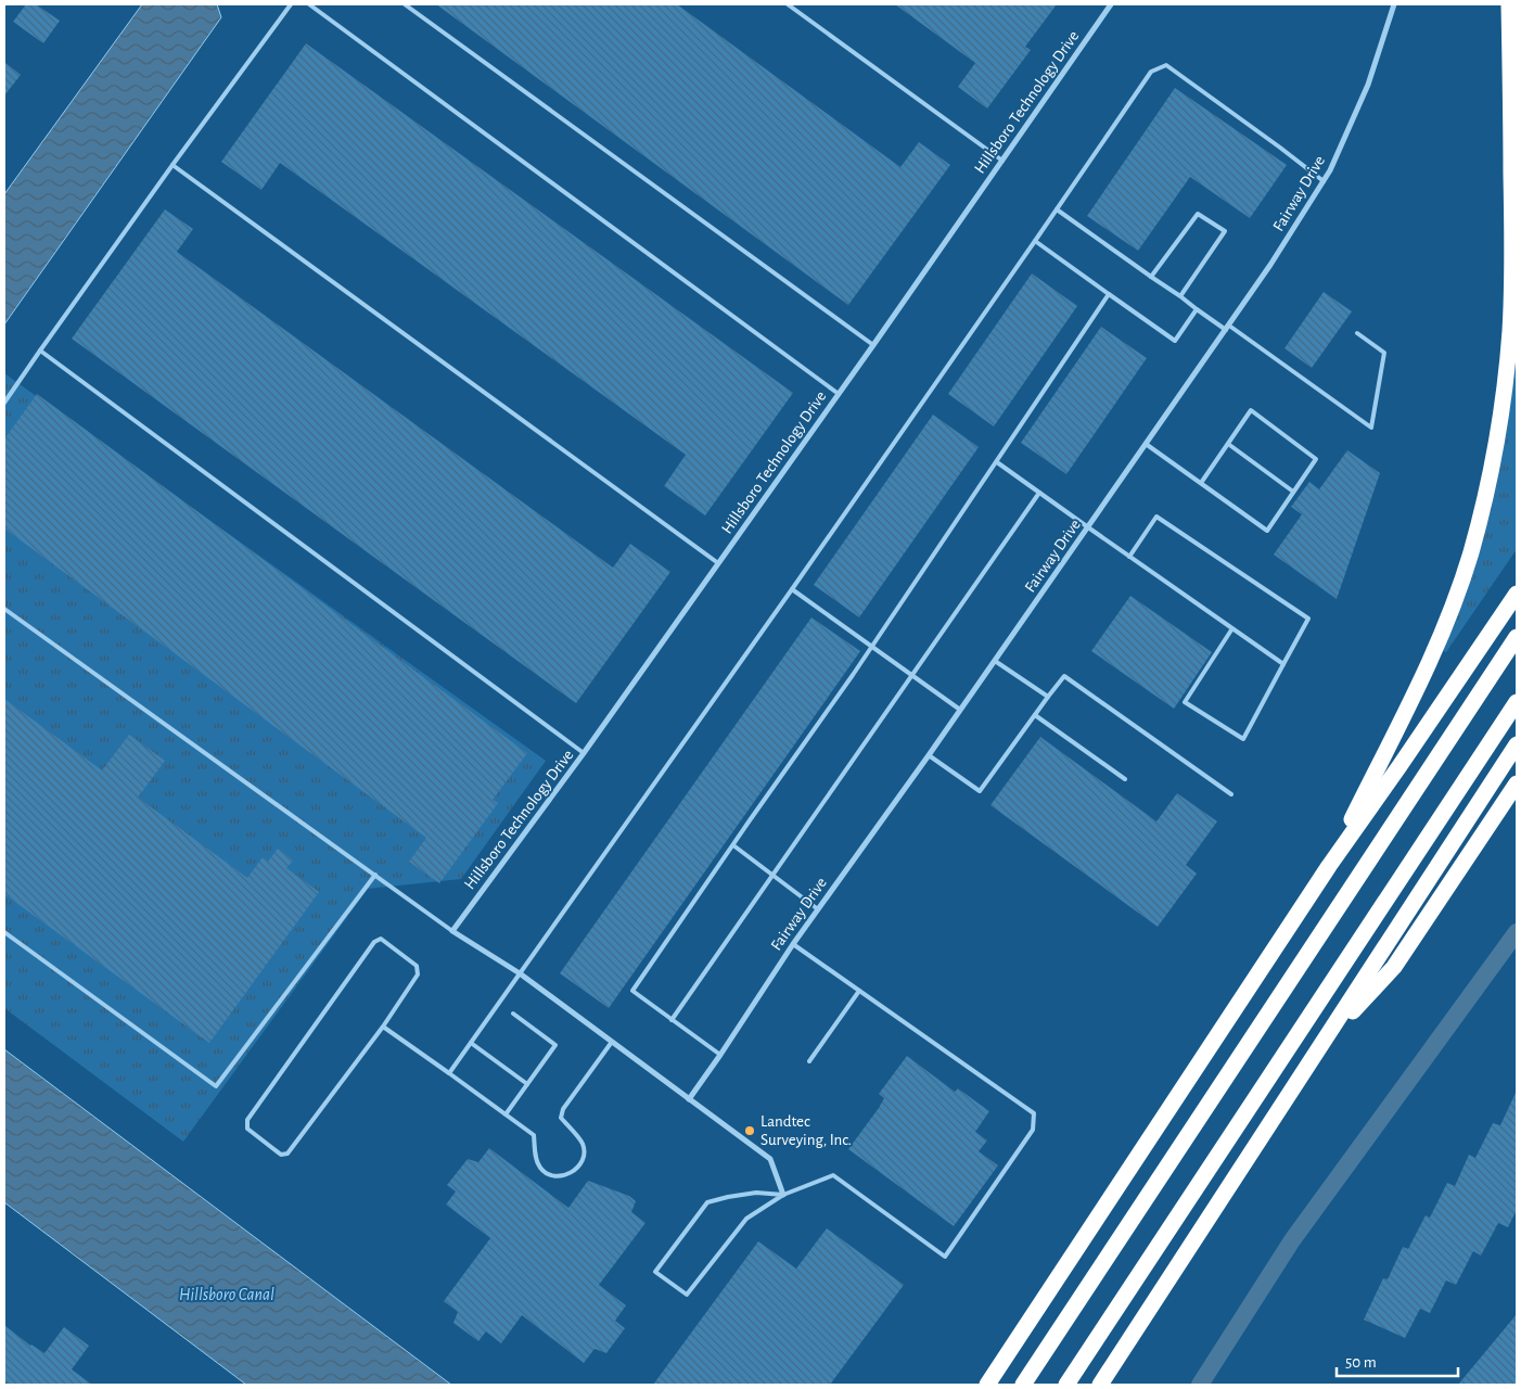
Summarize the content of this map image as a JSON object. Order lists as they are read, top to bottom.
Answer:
{
  "streets": {
    "street": ["Hillsboro Technology Drive", "Fairway Drive"]
  },
  "water": ["Hillsboro Canal"],
  "places": ["Landtec Surveying, Inc."],
  "scale_bar": "50 m"
}
